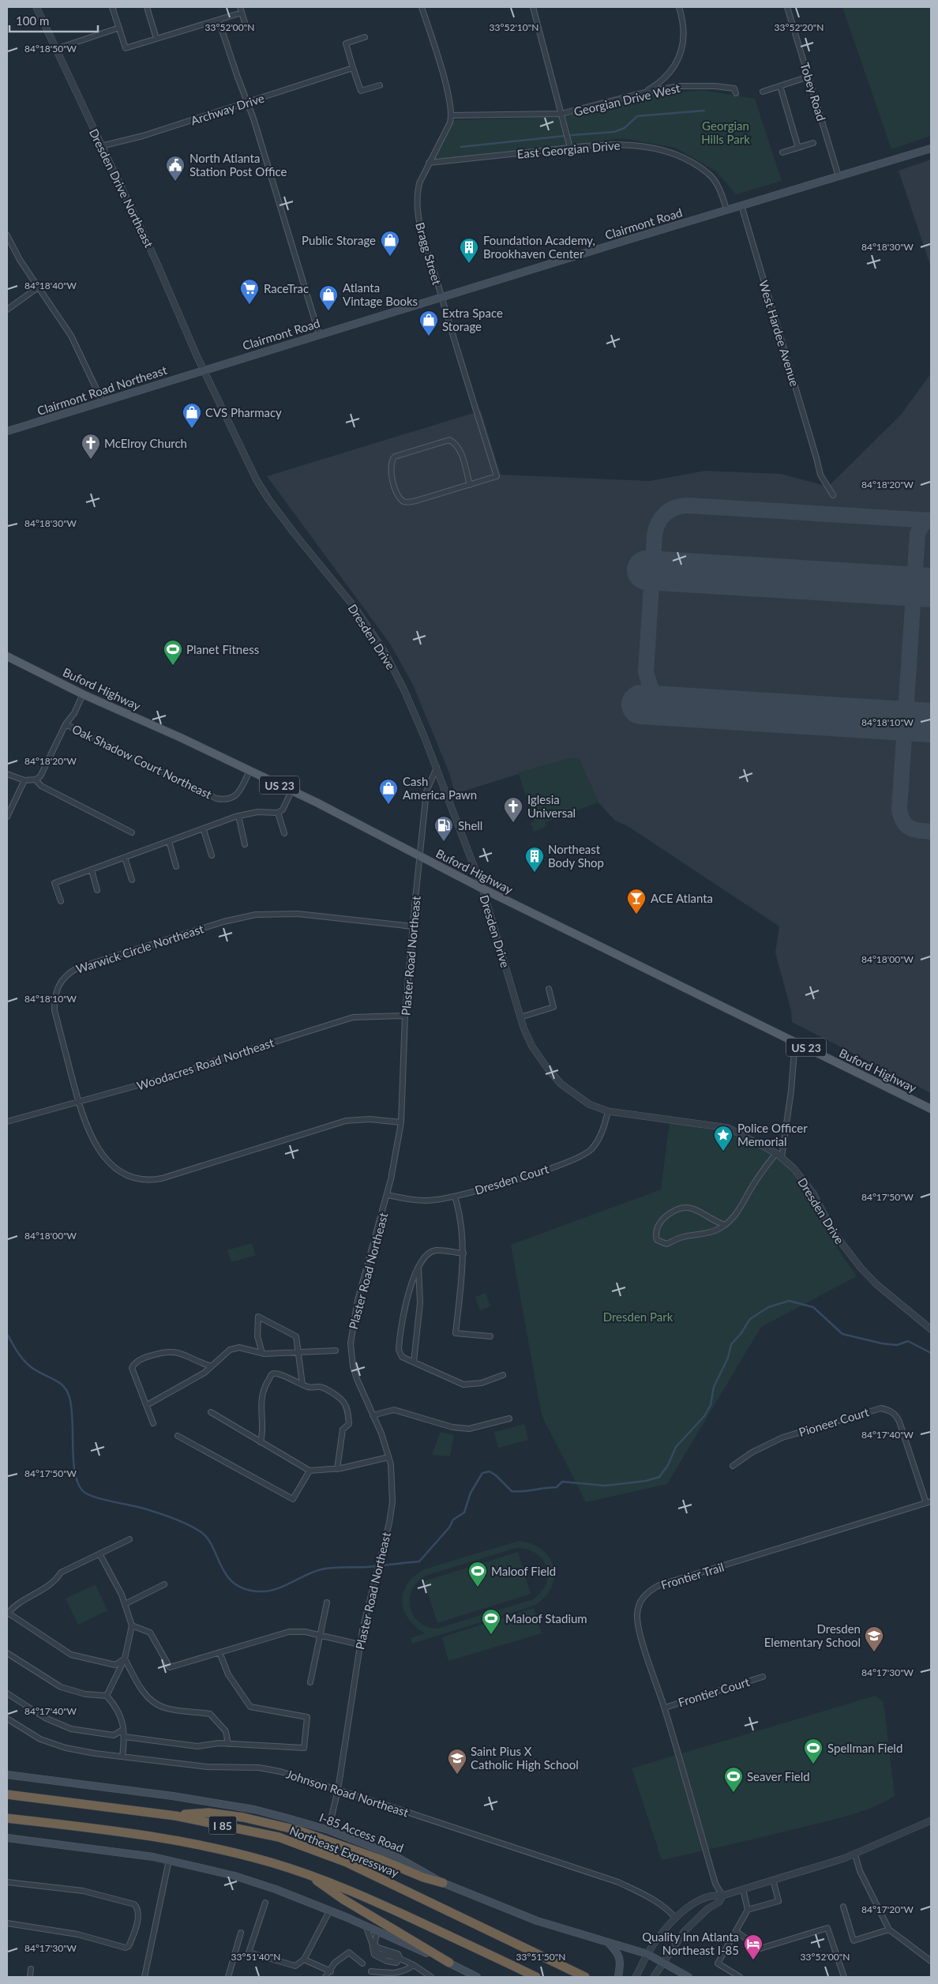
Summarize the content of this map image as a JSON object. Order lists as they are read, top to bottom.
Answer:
{
  "streets": {
    "highway": ["I 85", "Northeast Expressway"],
    "main road": [
      "Clairmont Road",
      "Clairmont Road Northeast",
      "Buford Highway",
      "US 23",
      "I-85 Access Road"
    ],
    "street": [
      "Tobey Road",
      "Georgian Drive West",
      "Archway Drive",
      "East Georgian Drive",
      "Dresden Drive Northeast",
      "Bragg Street",
      "West Hardee Avenue",
      "Dresden Drive",
      "Oak Shadow Court Northeast",
      "Warwick Circle Northeast",
      "Plaster Road Northeast",
      "Woodacres Road Northeast",
      "Dresden Court",
      "Pioneer Court",
      "Frontier Trail",
      "Frontier Court",
      "Johnson Road Northeast"
    ]
  },
  "crossings": [
    ["Tobey Road", "Clairmont Road"],
    ["Georgian Drive West", "Bragg Street"],
    ["Archway Drive", "Dresden Drive Northeast"],
    ["East Georgian Drive", "Clairmont Road"],
    ["East Georgian Drive", "Bragg Street"],
    ["Dresden Drive Northeast", "Clairmont Road"],
    ["Dresden Drive Northeast", "Clairmont Road Northeast"],
    ["Dresden Drive Northeast", "Dresden Drive"],
    ["Clairmont Road", "Bragg Street"],
    ["Clairmont Road", "West Hardee Avenue"],
    ["Clairmont Road", "Clairmont Road Northeast"],
    ["Clairmont Road", "Dresden Drive"],
    ["Clairmont Road Northeast", "Dresden Drive"],
    ["Dresden Drive", "Buford Highway"],
    ["Dresden Drive", "Plaster Road Northeast"],
    ["Dresden Drive", "Dresden Court"],
    ["Buford Highway", "Oak Shadow Court Northeast"],
    ["Buford Highway", "Plaster Road Northeast"],
    ["Warwick Circle Northeast", "Plaster Road Northeast"],
    ["Warwick Circle Northeast", "Woodacres Road Northeast"],
    ["Plaster Road Northeast", "Woodacres Road Northeast"],
    ["Plaster Road Northeast", "Dresden Court"],
    ["Plaster Road Northeast", "Johnson Road Northeast"],
    ["Plaster Road Northeast", "I-85 Access Road"],
    ["Pioneer Court", "Frontier Trail"],
    ["Frontier Trail", "Frontier Court"]
  ],
  "parks": ["Georgian Hills Park", "Dresden Park"],
  "places": {
    "public building": ["North Atlanta Station Post Office"],
    "shop": [
      "Public Storage",
      "Atlanta Vintage Books",
      "Extra Space Storage",
      "CVS Pharmacy",
      "Cash America Pawn"
    ],
    "building": ["Foundation Academy, Brookhaven Center", "Northeast Body Shop"],
    "supermarket": ["RaceTrac"],
    "church": ["McElroy Church", "Iglesia Universal"],
    "sports": [
      "Planet Fitness",
      "Maloof Field",
      "Maloof Stadium",
      "Spellman Field",
      "Seaver Field"
    ],
    "fuel station": ["Shell"],
    "bar": ["ACE Atlanta"],
    "place": ["Police Officer Memorial"],
    "school or university": ["Dresden Elementary School", "Saint Pius X Catholic High School"],
    "hotel": ["Quality Inn Atlanta Northeast I-85"]
  },
  "scale_bar": "100 m",
  "coordinates": [
    "33°52'00\"N",
    "33°52'10\"N",
    "33°52'20\"N",
    "84°18'50\"W",
    "84°18'30\"W",
    "84°18'40\"W",
    "84°18'20\"W",
    "84°18'10\"W",
    "84°18'00\"W",
    "84°17'50\"W",
    "84°17'40\"W",
    "84°17'30\"W",
    "84°17'20\"W",
    "33°51'40\"N",
    "33°51'50\"N"
  ]
}
